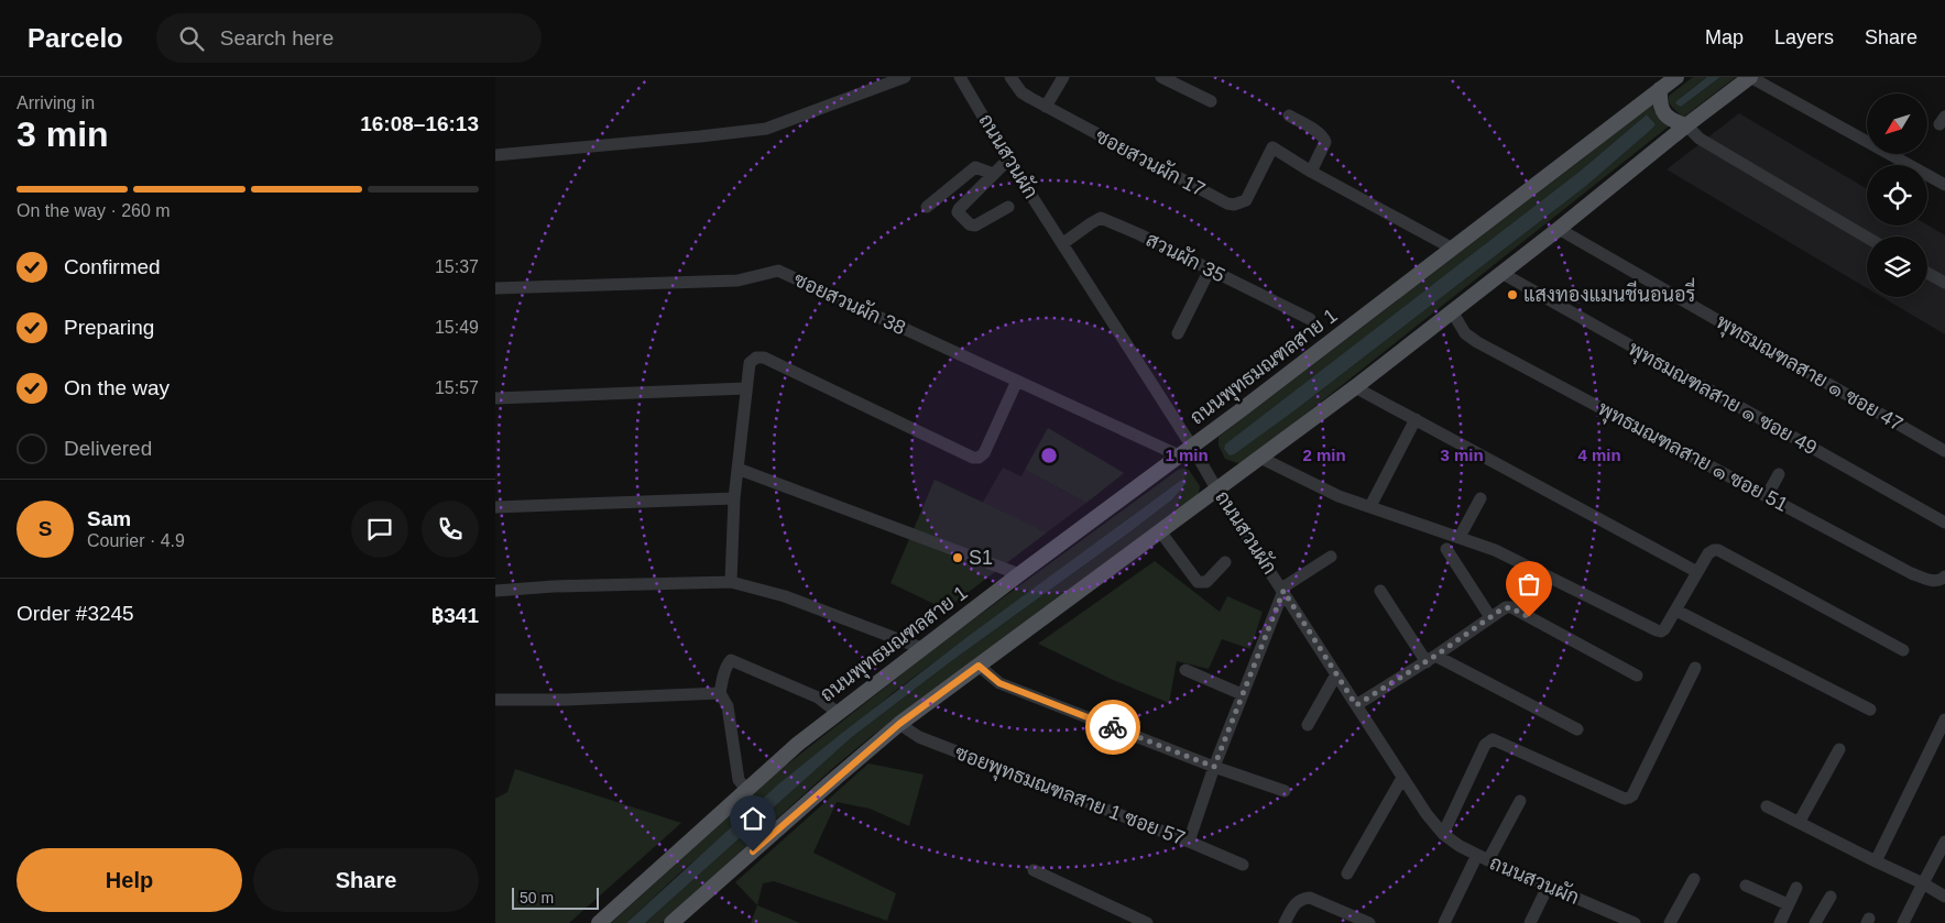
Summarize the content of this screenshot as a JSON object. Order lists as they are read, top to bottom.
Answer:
{
  "streets": {
    "main road": ["ถนนพุทธมณฑลสาย 1"],
    "street": [
      "ถนนสวนผัก",
      "ซอยสวนผัก 17",
      "สวนผัก 35",
      "ซอยสวนผัก 38",
      "พุทธมณฑลสาย ๑ ซอย 47",
      "พุทธมณฑลสาย ๑ ซอย 49",
      "พุทธมณฑลสาย ๑ ซอย 51",
      "ซอยพุทธมณฑลสาย 1 ซอย 57"
    ]
  },
  "crossings": [
    ["ถนนสวนผัก", "สวนผัก 35"],
    ["ถนนสวนผัก", "ถนนพุทธมณฑลสาย 1"],
    ["ซอยสวนผัก 38", "ถนนพุทธมณฑลสาย 1"]
  ],
  "places": ["แสงทองแมนชีนอนอรี่", "S1"],
  "scale_bar": "50 m",
  "north": "bottom left",
  "page": {
    "header": "Parcelo",
    "search": "Search here",
    "nav": ["Map", "Layers", "Share"],
    "heading": ["3 min", "Arriving in", "16:08–16:13"],
    "panel": [
      "Sam",
      "Courier · 4.9",
      "Order #3245",
      "฿341"
    ],
    "bar": "On the way · 260 m",
    "list": [
      ["Confirmed", "15:37"],
      ["Preparing", "15:49"],
      ["On the way", "15:57"],
      "Delivered"
    ],
    "round": "S",
    "buttons": ["Help", "Share"],
    "scale": "50 m"
  },
  "rings": [
    "1 min",
    "2 min",
    "3 min",
    "4 min"
  ]
}
